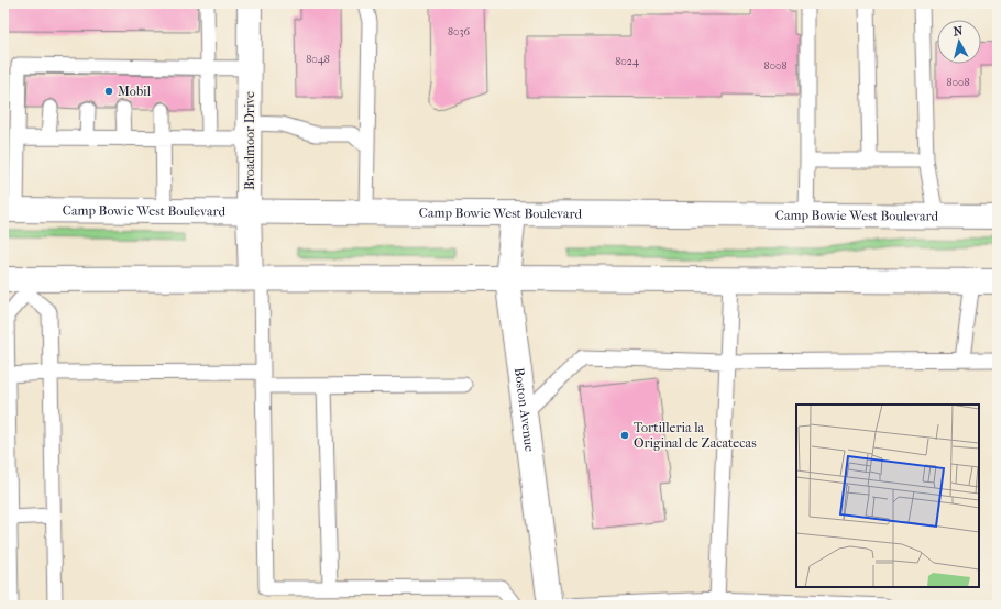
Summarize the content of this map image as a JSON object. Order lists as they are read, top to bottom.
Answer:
{
  "streets": {
    "main road": ["Broadmoor Drive", "Camp Bowie West Boulevard", "Boston Avenue"]
  },
  "crossings": [
    ["Broadmoor Drive", "Camp Bowie West Boulevard"],
    ["Camp Bowie West Boulevard", "Boston Avenue"]
  ],
  "places": ["Mobil", "Tortilleria la Original de Zacatecas"],
  "house_numbers": [
    "8036",
    "8048",
    "8024",
    "8008",
    "8008"
  ],
  "north": "top"
}
